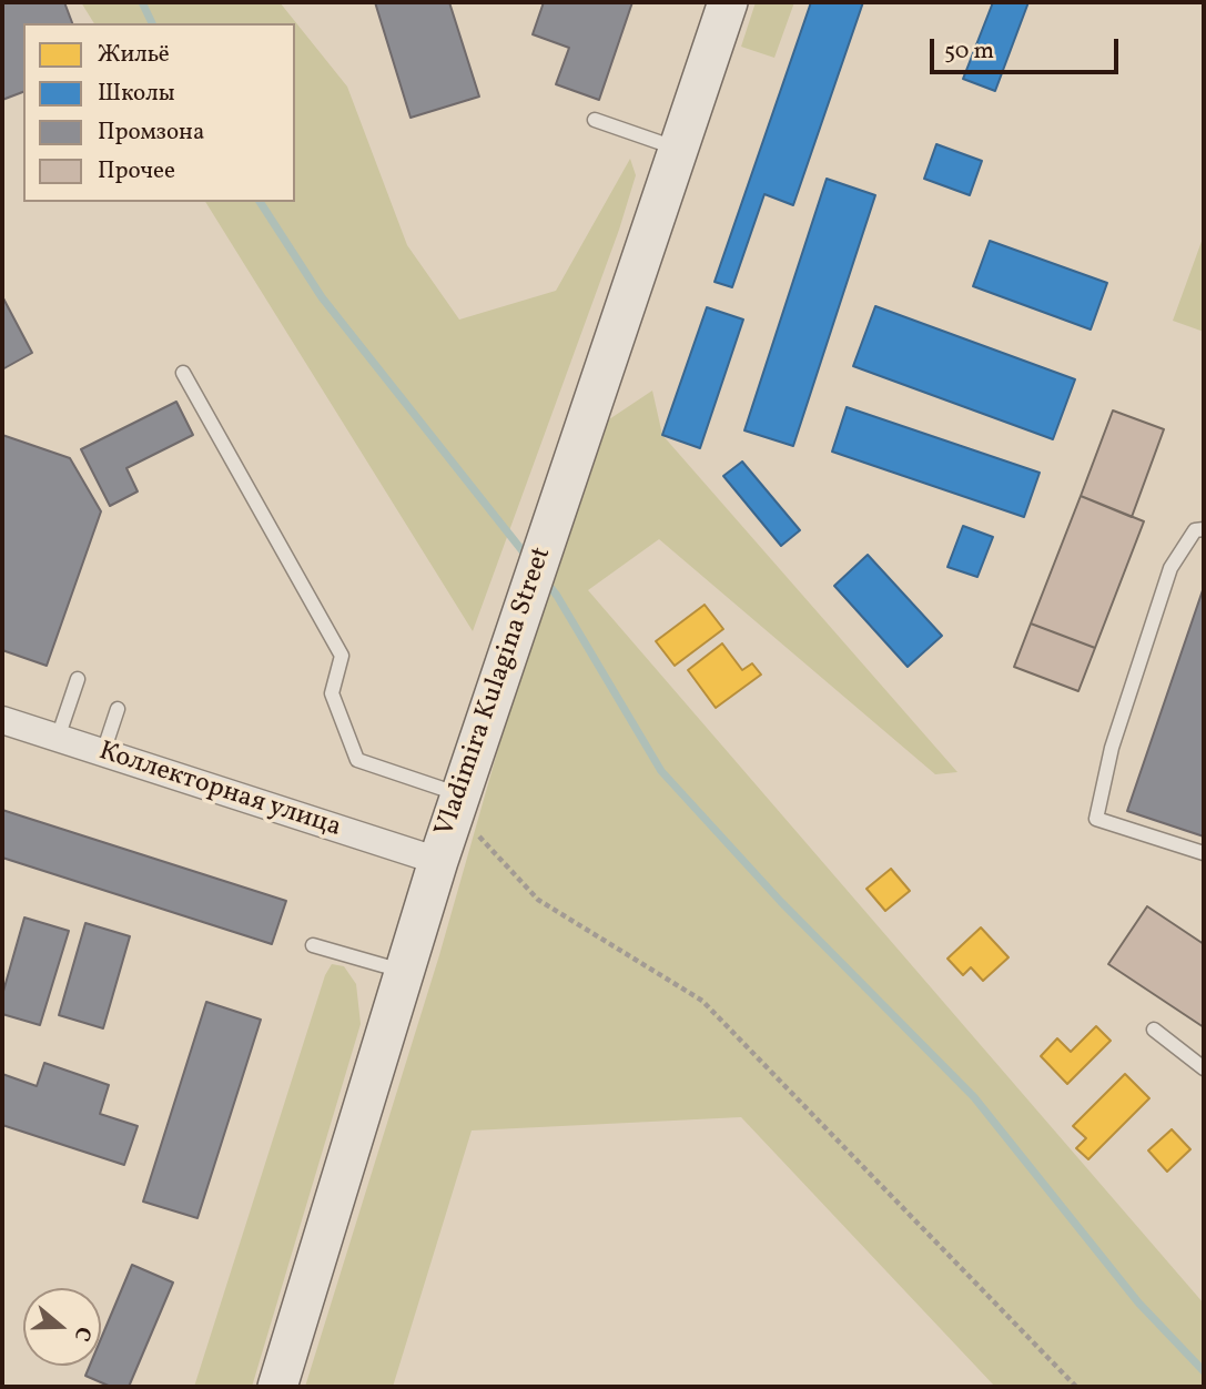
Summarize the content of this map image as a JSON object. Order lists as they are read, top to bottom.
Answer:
{
  "streets": {
    "street": ["Vladimira Kulagina Street", "Коллекторная улица"]
  },
  "crossings": [
    ["Vladimira Kulagina Street", "Коллекторная улица"]
  ],
  "legend": [
    "Жильё",
    "Школы",
    "Промзона",
    "Прочее"
  ],
  "scale_bar": "50 m",
  "north": "right"
}
